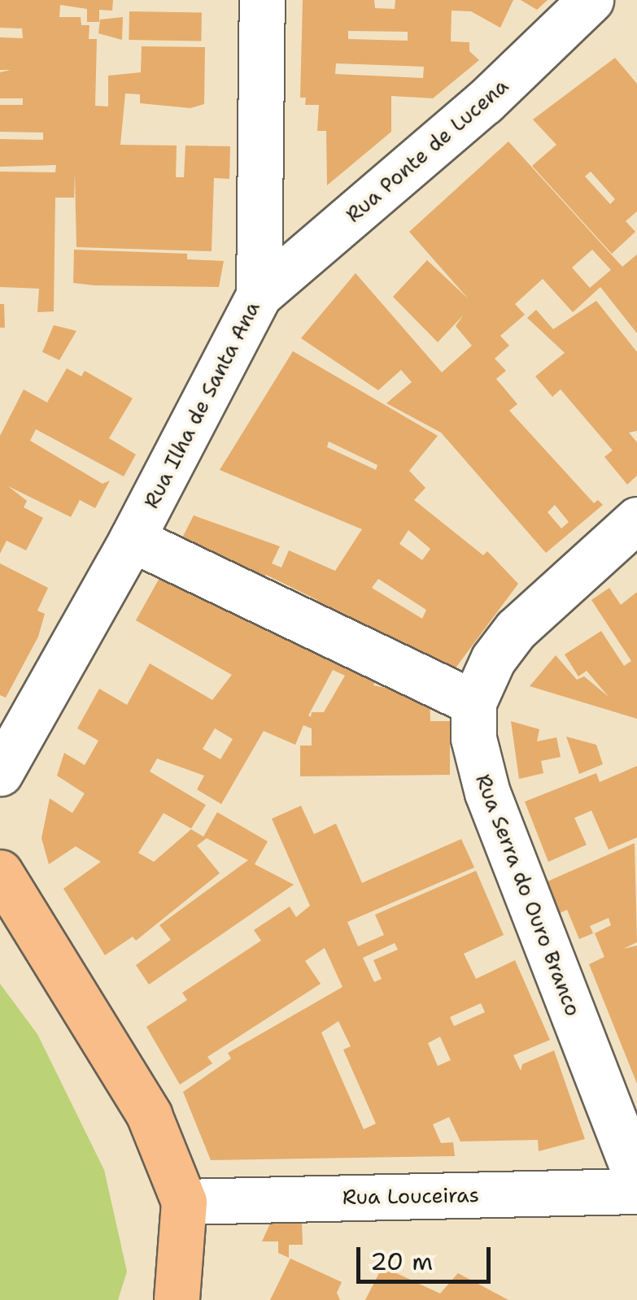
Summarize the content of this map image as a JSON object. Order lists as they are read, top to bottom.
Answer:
{
  "streets": {
    "street": [
      "Rua Ponte de Lucena",
      "Rua Ilha de Santa Ana",
      "Rua Serra do Ouro Branco",
      "Rua Louceiras"
    ]
  },
  "crossings": [
    ["Rua Ponte de Lucena", "Rua Ilha de Santa Ana"]
  ],
  "scale_bar": "20 m"
}
